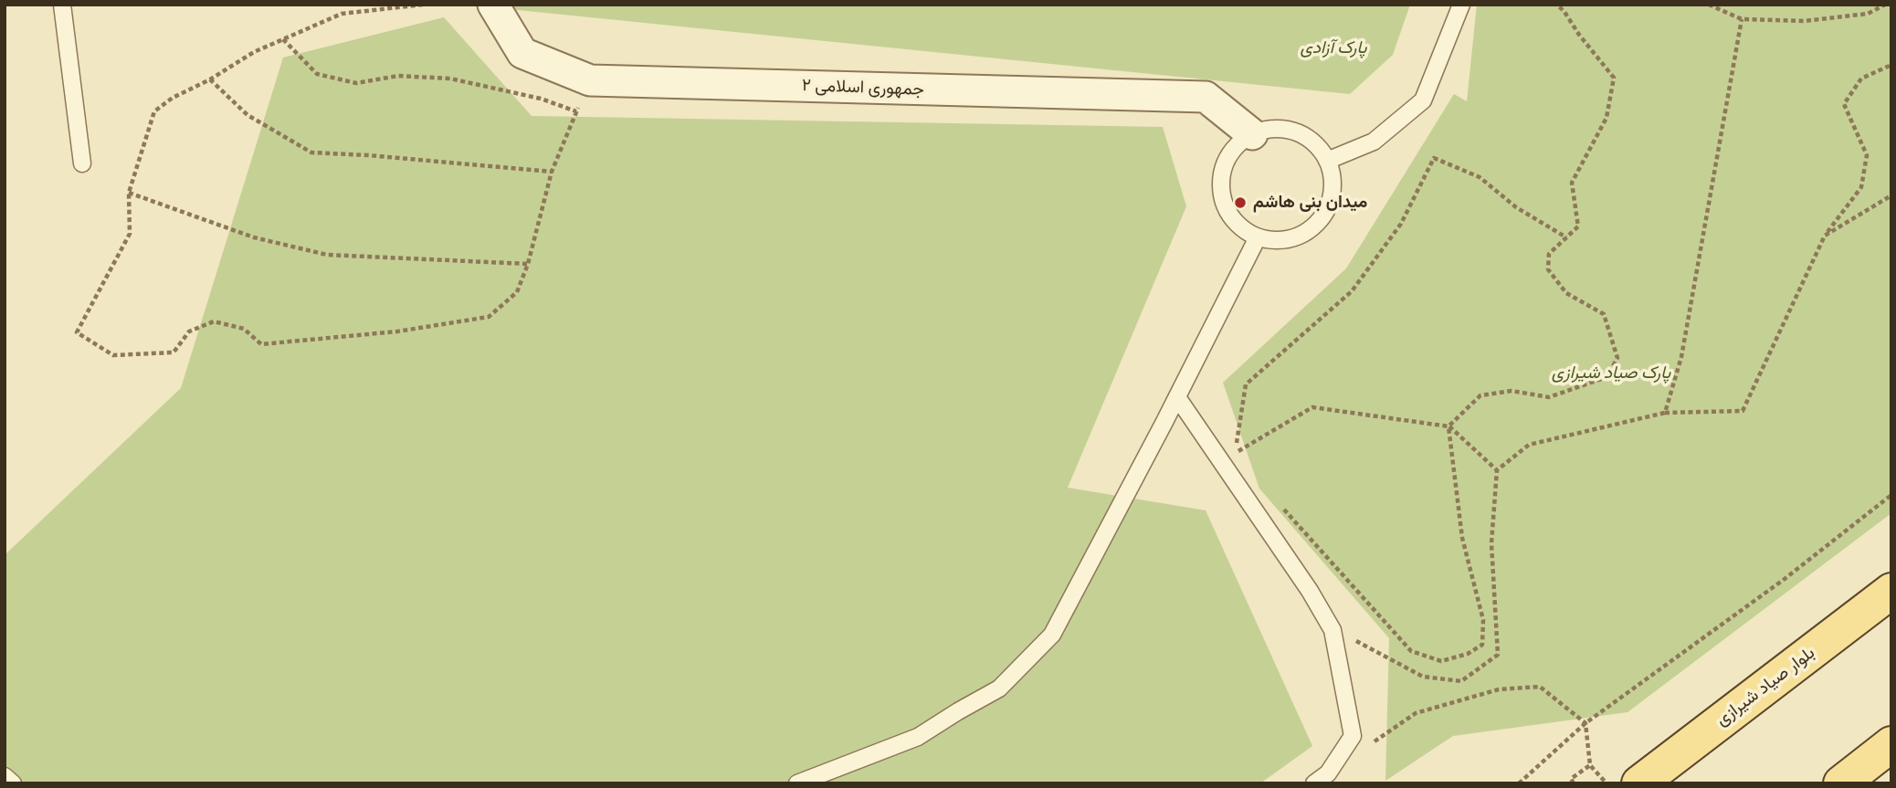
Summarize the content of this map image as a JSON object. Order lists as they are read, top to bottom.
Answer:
{
  "streets": {
    "main road": ["بلوار صیاد شیرازی"],
    "street": ["جمهوری اسلامی ۲"]
  },
  "parks": ["پارک آزادی", "پارک صیاد شیرازی"],
  "places": ["میدان بنی هاشم"]
}
